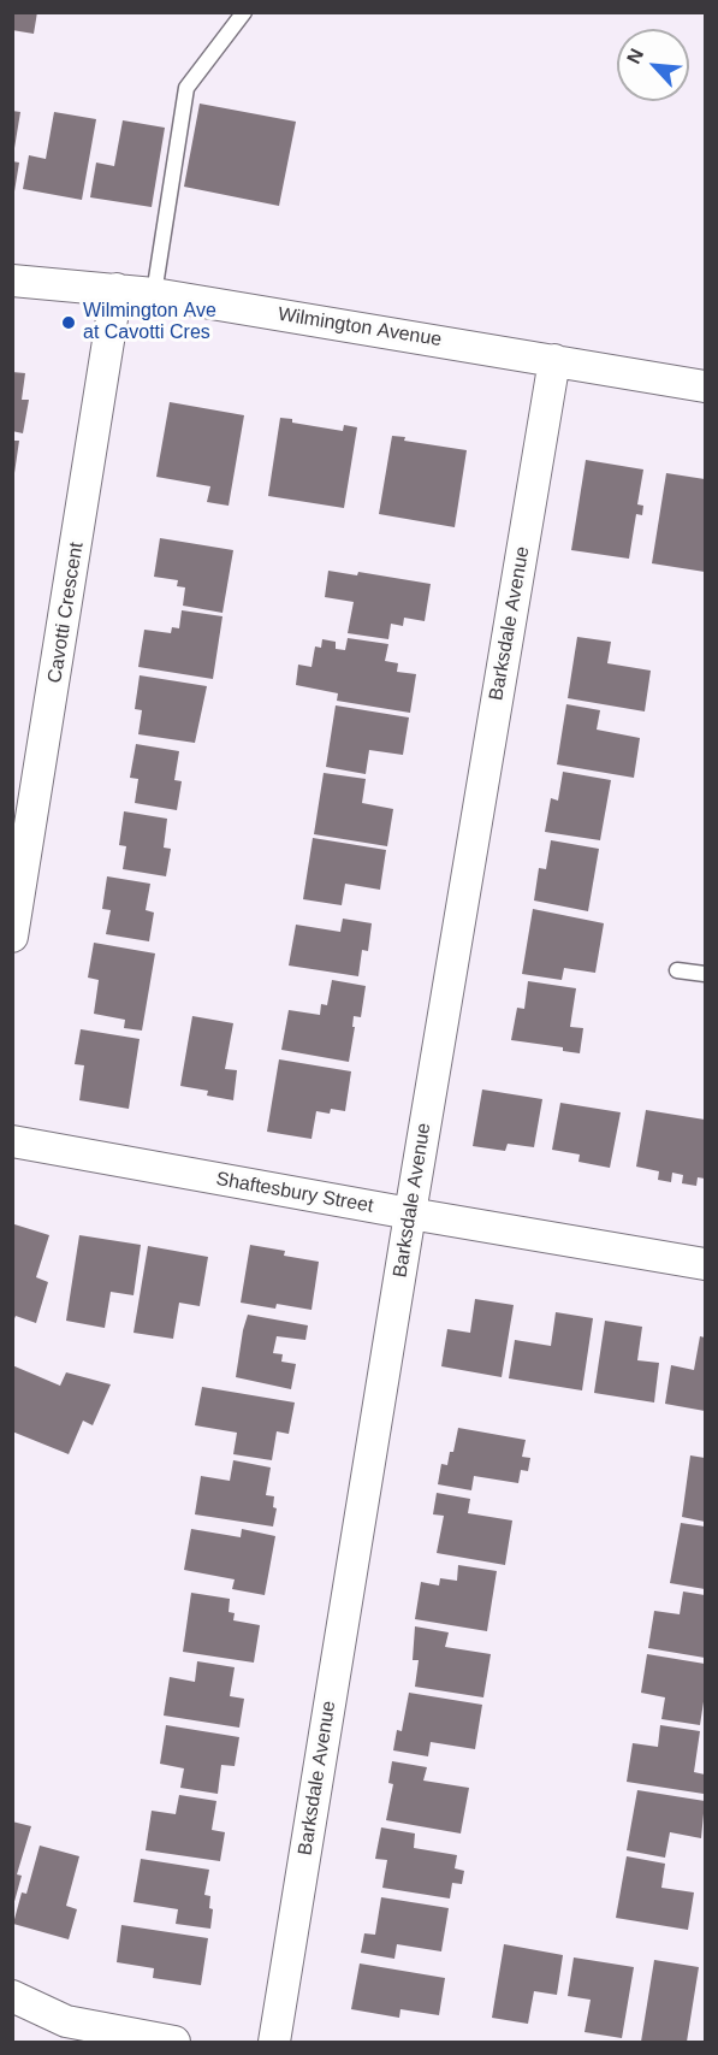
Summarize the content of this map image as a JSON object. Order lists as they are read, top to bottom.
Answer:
{
  "streets": {
    "street": [
      "Wilmington Avenue",
      "Cavotti Crescent",
      "Barksdale Avenue",
      "Shaftesbury Street"
    ]
  },
  "crossings": [
    ["Wilmington Avenue", "Cavotti Crescent"],
    ["Wilmington Avenue", "Barksdale Avenue"],
    ["Barksdale Avenue", "Shaftesbury Street"]
  ],
  "places": ["Wilmington Ave at Cavotti Cres"],
  "north": "top left"
}
